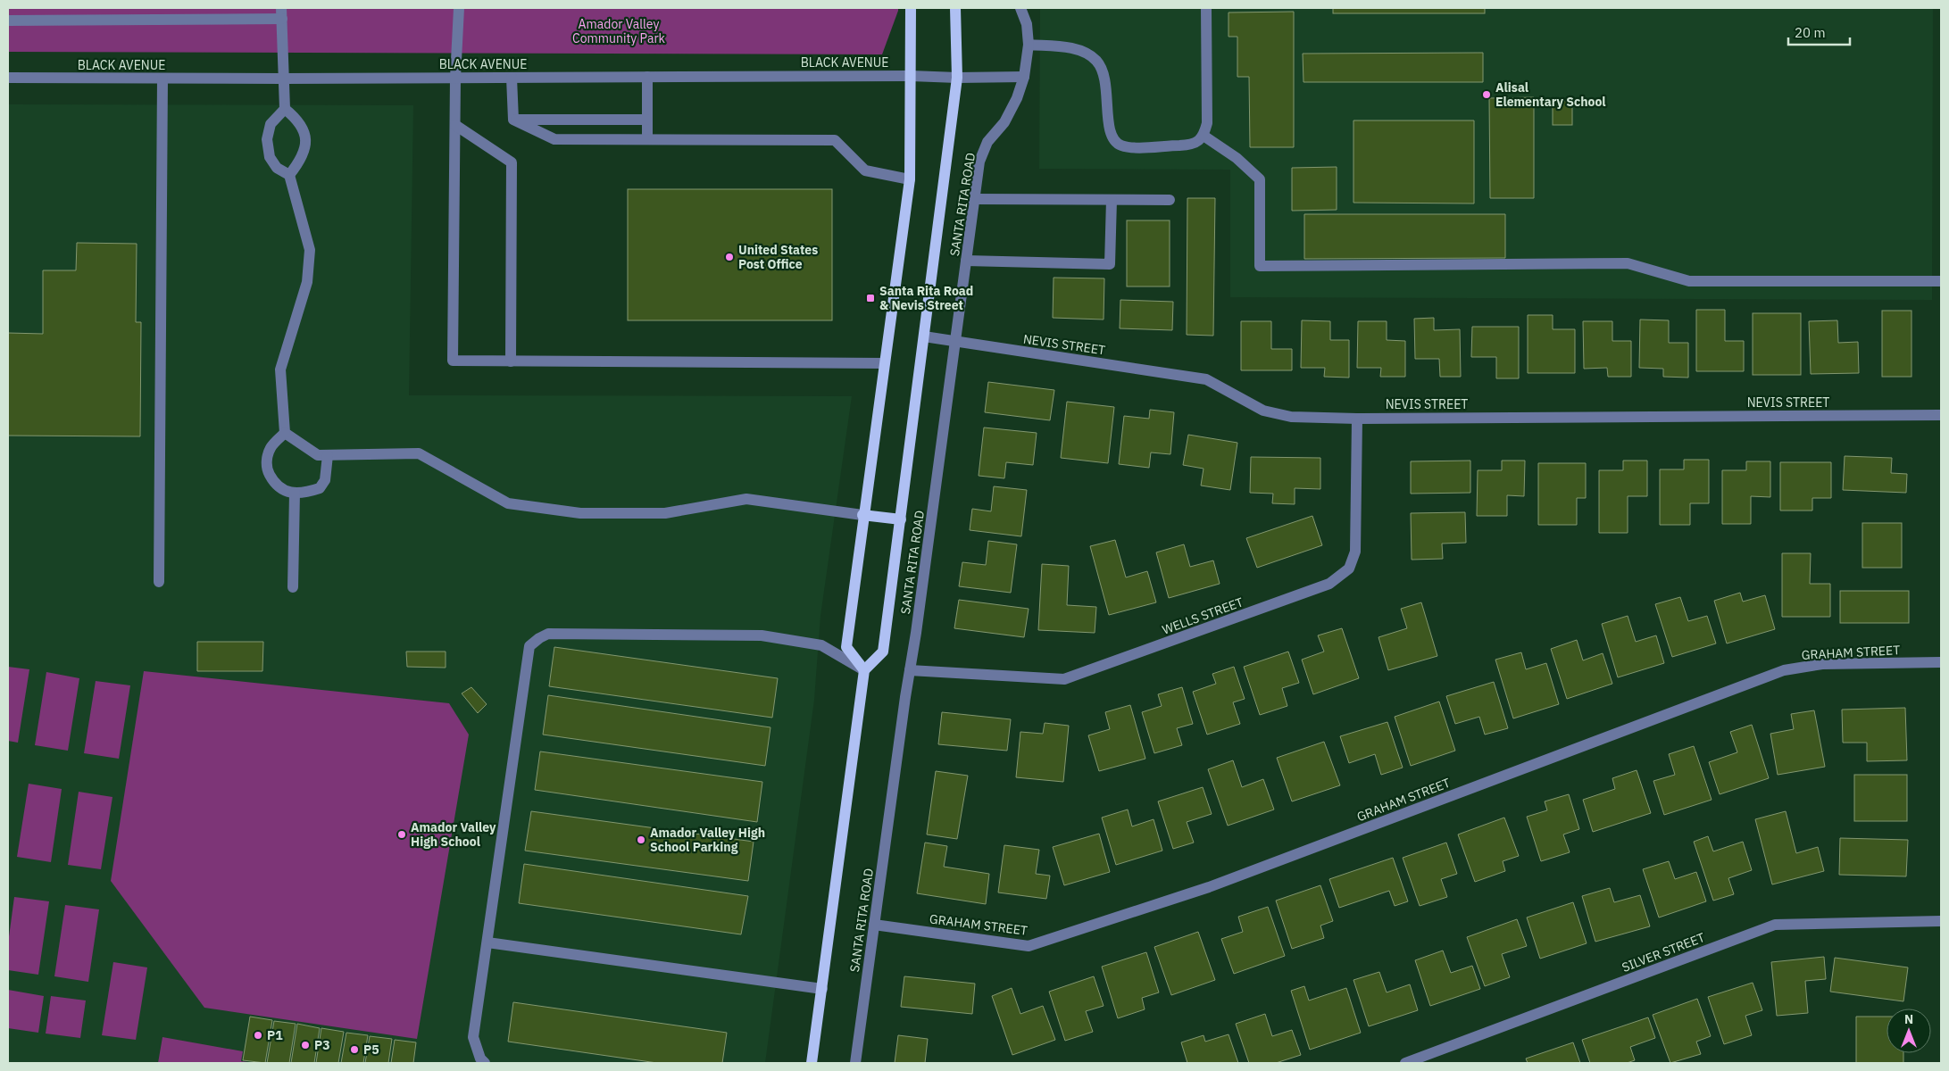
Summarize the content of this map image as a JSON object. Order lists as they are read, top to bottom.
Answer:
{
  "streets": {
    "main road": ["SANTA RITA ROAD"],
    "street": [
      "BLACK AVENUE",
      "NEVIS STREET",
      "WELLS STREET",
      "GRAHAM STREET",
      "SILVER STREET"
    ]
  },
  "crossings": [
    ["BLACK AVENUE", "SANTA RITA ROAD"],
    ["SANTA RITA ROAD", "NEVIS STREET"],
    ["SANTA RITA ROAD", "WELLS STREET"],
    ["SANTA RITA ROAD", "GRAHAM STREET"],
    ["NEVIS STREET", "WELLS STREET"]
  ],
  "parks": ["Amador Valley Community Park"],
  "places": {
    "other": [
      "Alisal Elementary School",
      "United States Post Office",
      "Amador Valley High School",
      "Amador Valley High School Parking",
      "P1",
      "P3",
      "P5"
    ],
    "transit": ["Santa Rita Road & Nevis Street"]
  },
  "scale_bar": "20 m",
  "north": "top"
}
